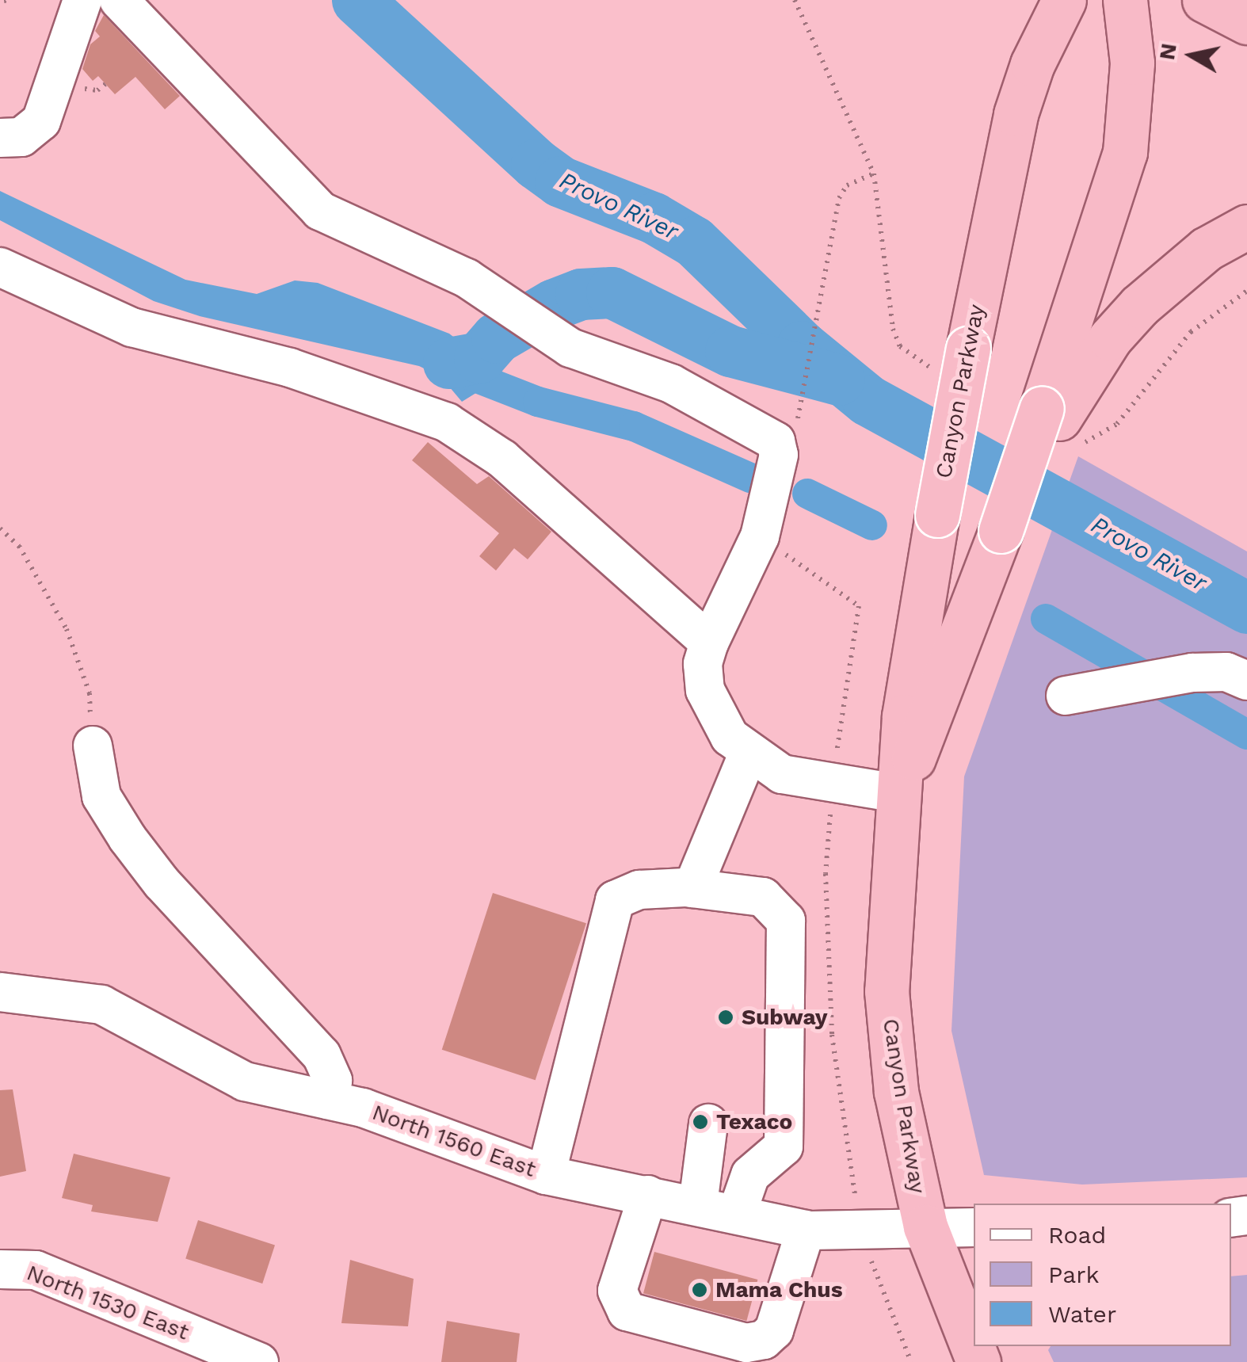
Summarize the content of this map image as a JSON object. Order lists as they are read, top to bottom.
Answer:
{
  "streets": {
    "highway": ["Canyon Parkway"],
    "street": ["North 1560 East", "North 1530 East"]
  },
  "crossings": [
    ["Canyon Parkway", "North 1560 East"]
  ],
  "water": ["Provo River"],
  "places": ["Subway", "Texaco", "Mama Chus"],
  "legend": ["Road", "Park", "Water"],
  "north": "left"
}
